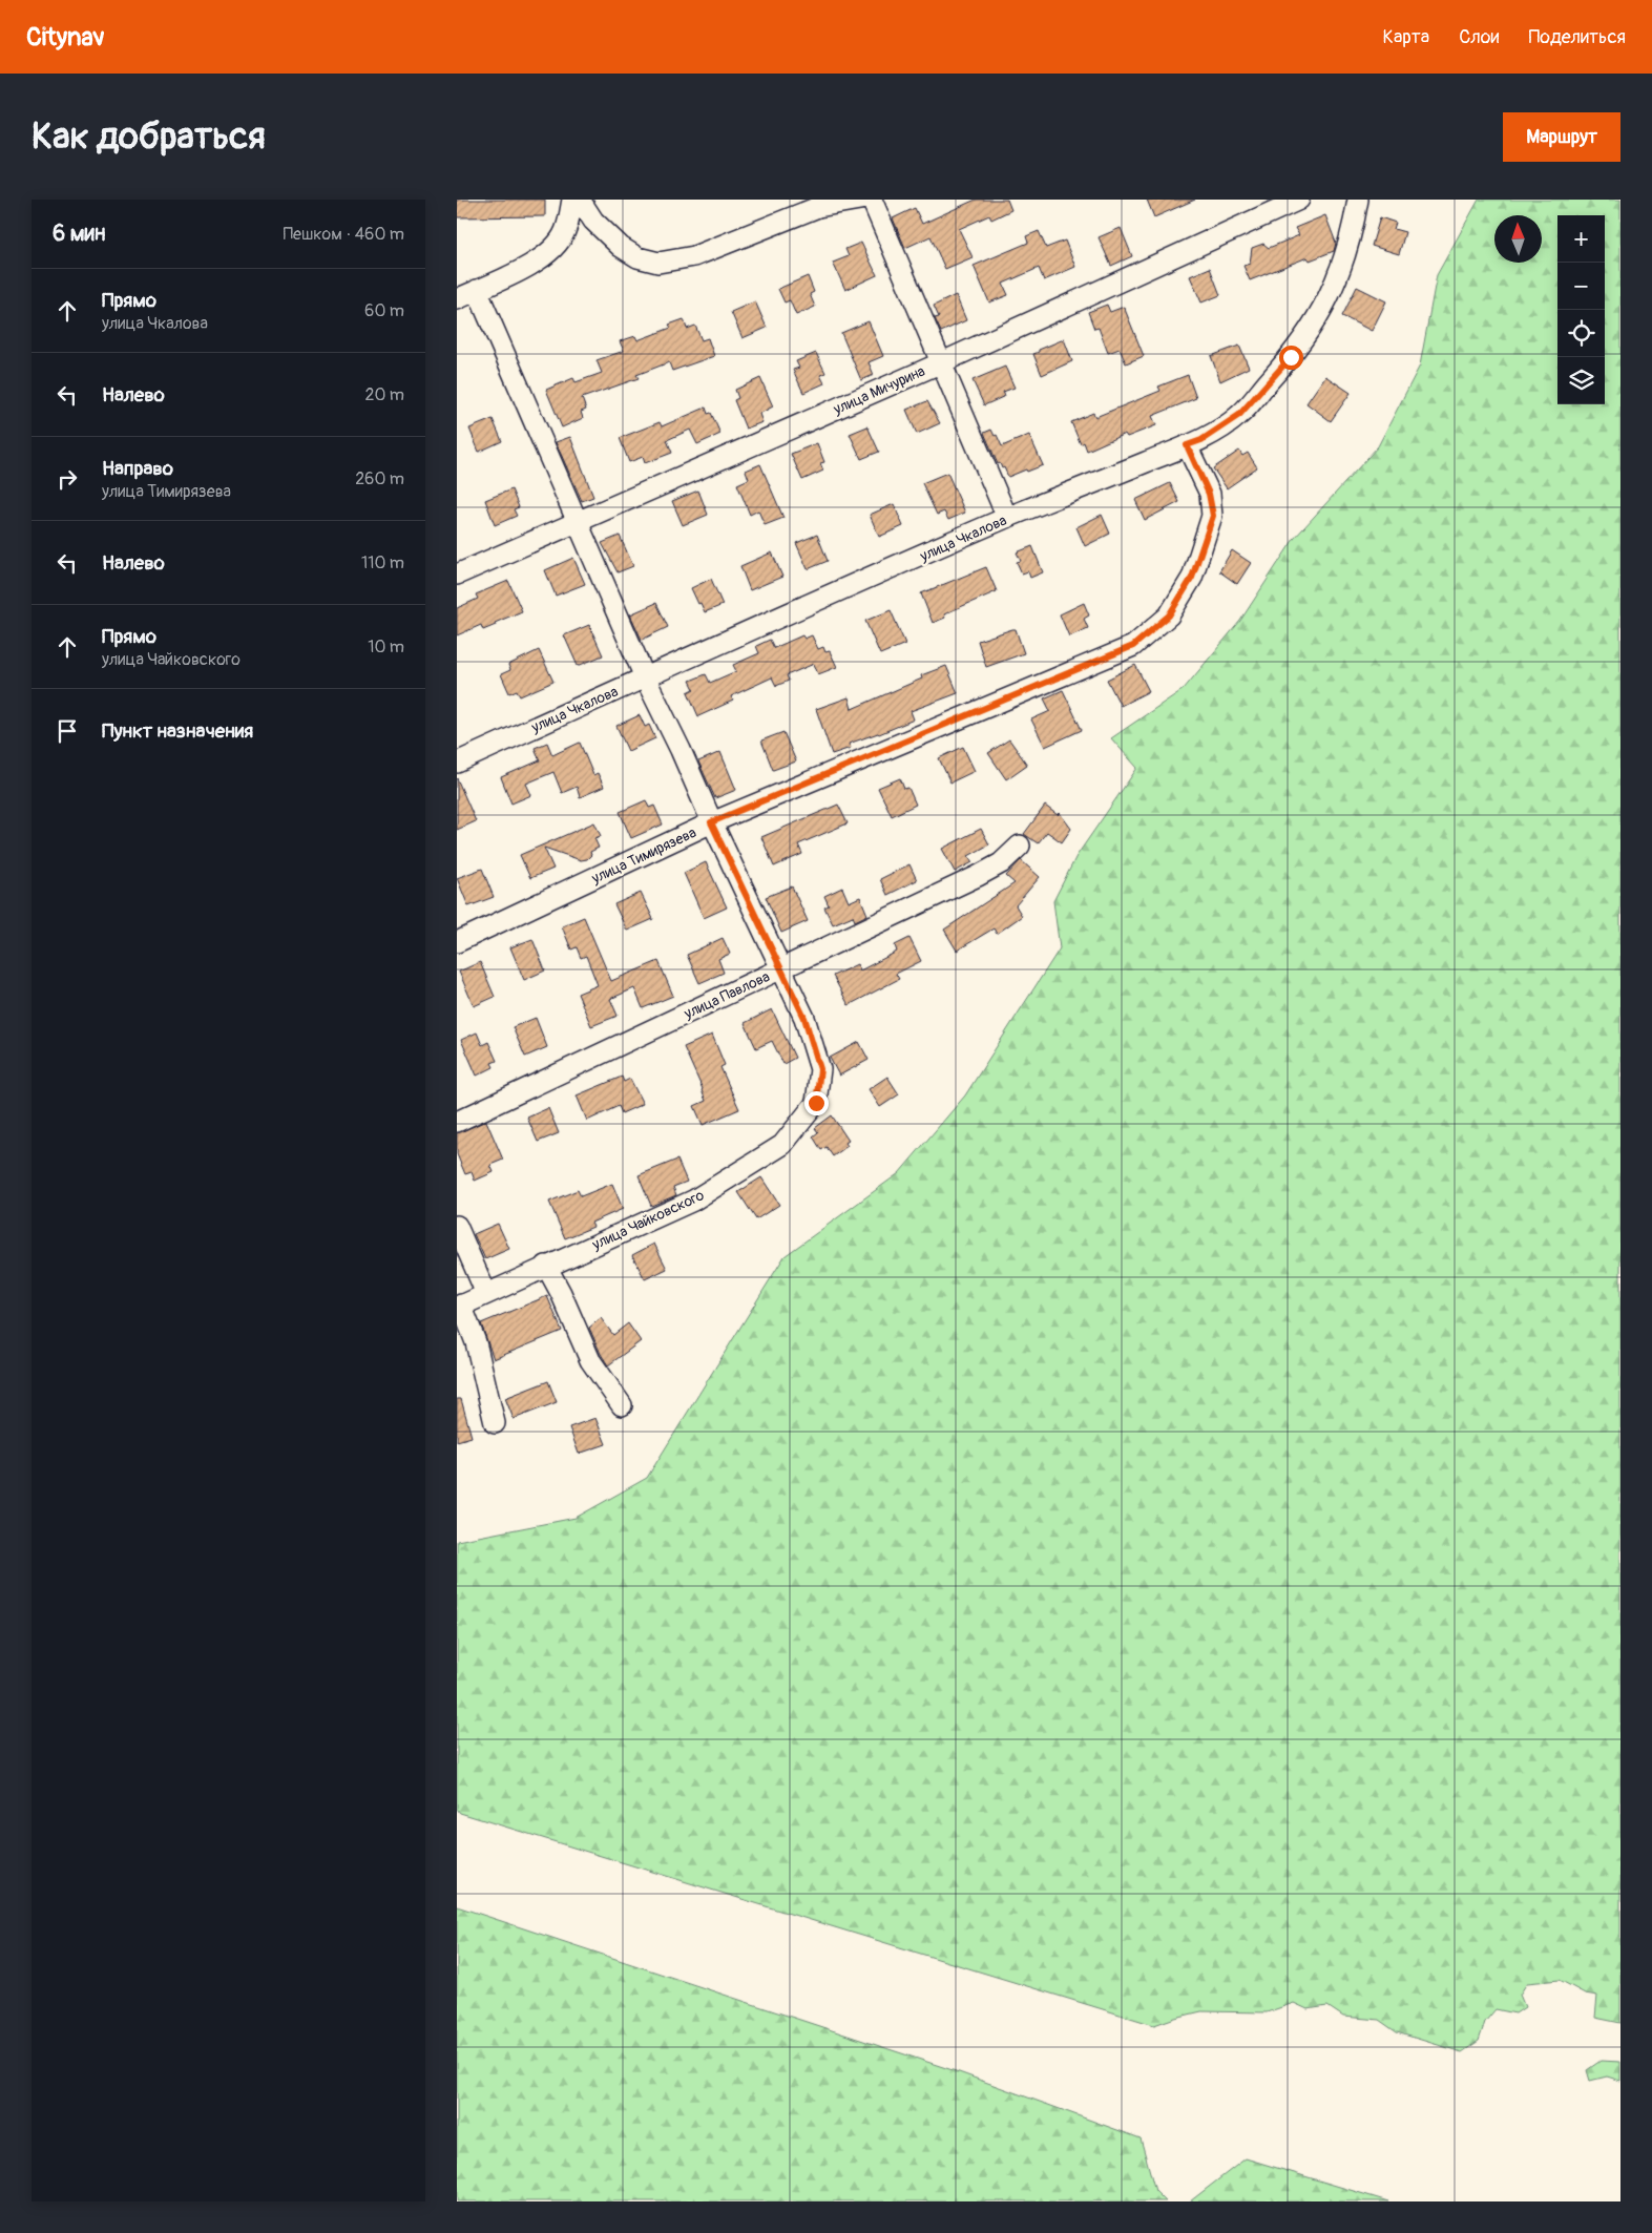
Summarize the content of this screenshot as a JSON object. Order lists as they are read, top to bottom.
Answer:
{
  "streets": {
    "street": [
      "улица Мичурина",
      "улица Чкалова",
      "улица Тимирязева",
      "улица Павлова",
      "улица Чайковского"
    ]
  },
  "crossings": [
    ["улица Чкалова", "улица Тимирязева"],
    ["улица Павлова", "улица Чайковского"]
  ],
  "north": "top",
  "page": {
    "header": "Citynav",
    "nav": ["Карта", "Слои", "Поделиться"],
    "buttons": "Маршрут",
    "title": "Как добраться",
    "heading": ["6 мин", "Пешком · 460 m"],
    "map_buttons": ["+", "−"],
    "list": [
      ["Прямо", "улица Чкалова", "60 m"],
      ["Налево", "20 m"],
      ["Направо", "улица Тимирязева", "260 m"],
      ["Налево", "110 m"],
      ["Прямо", "улица Чайковского", "10 m"],
      "Пункт назначения"
    ]
  }
}
